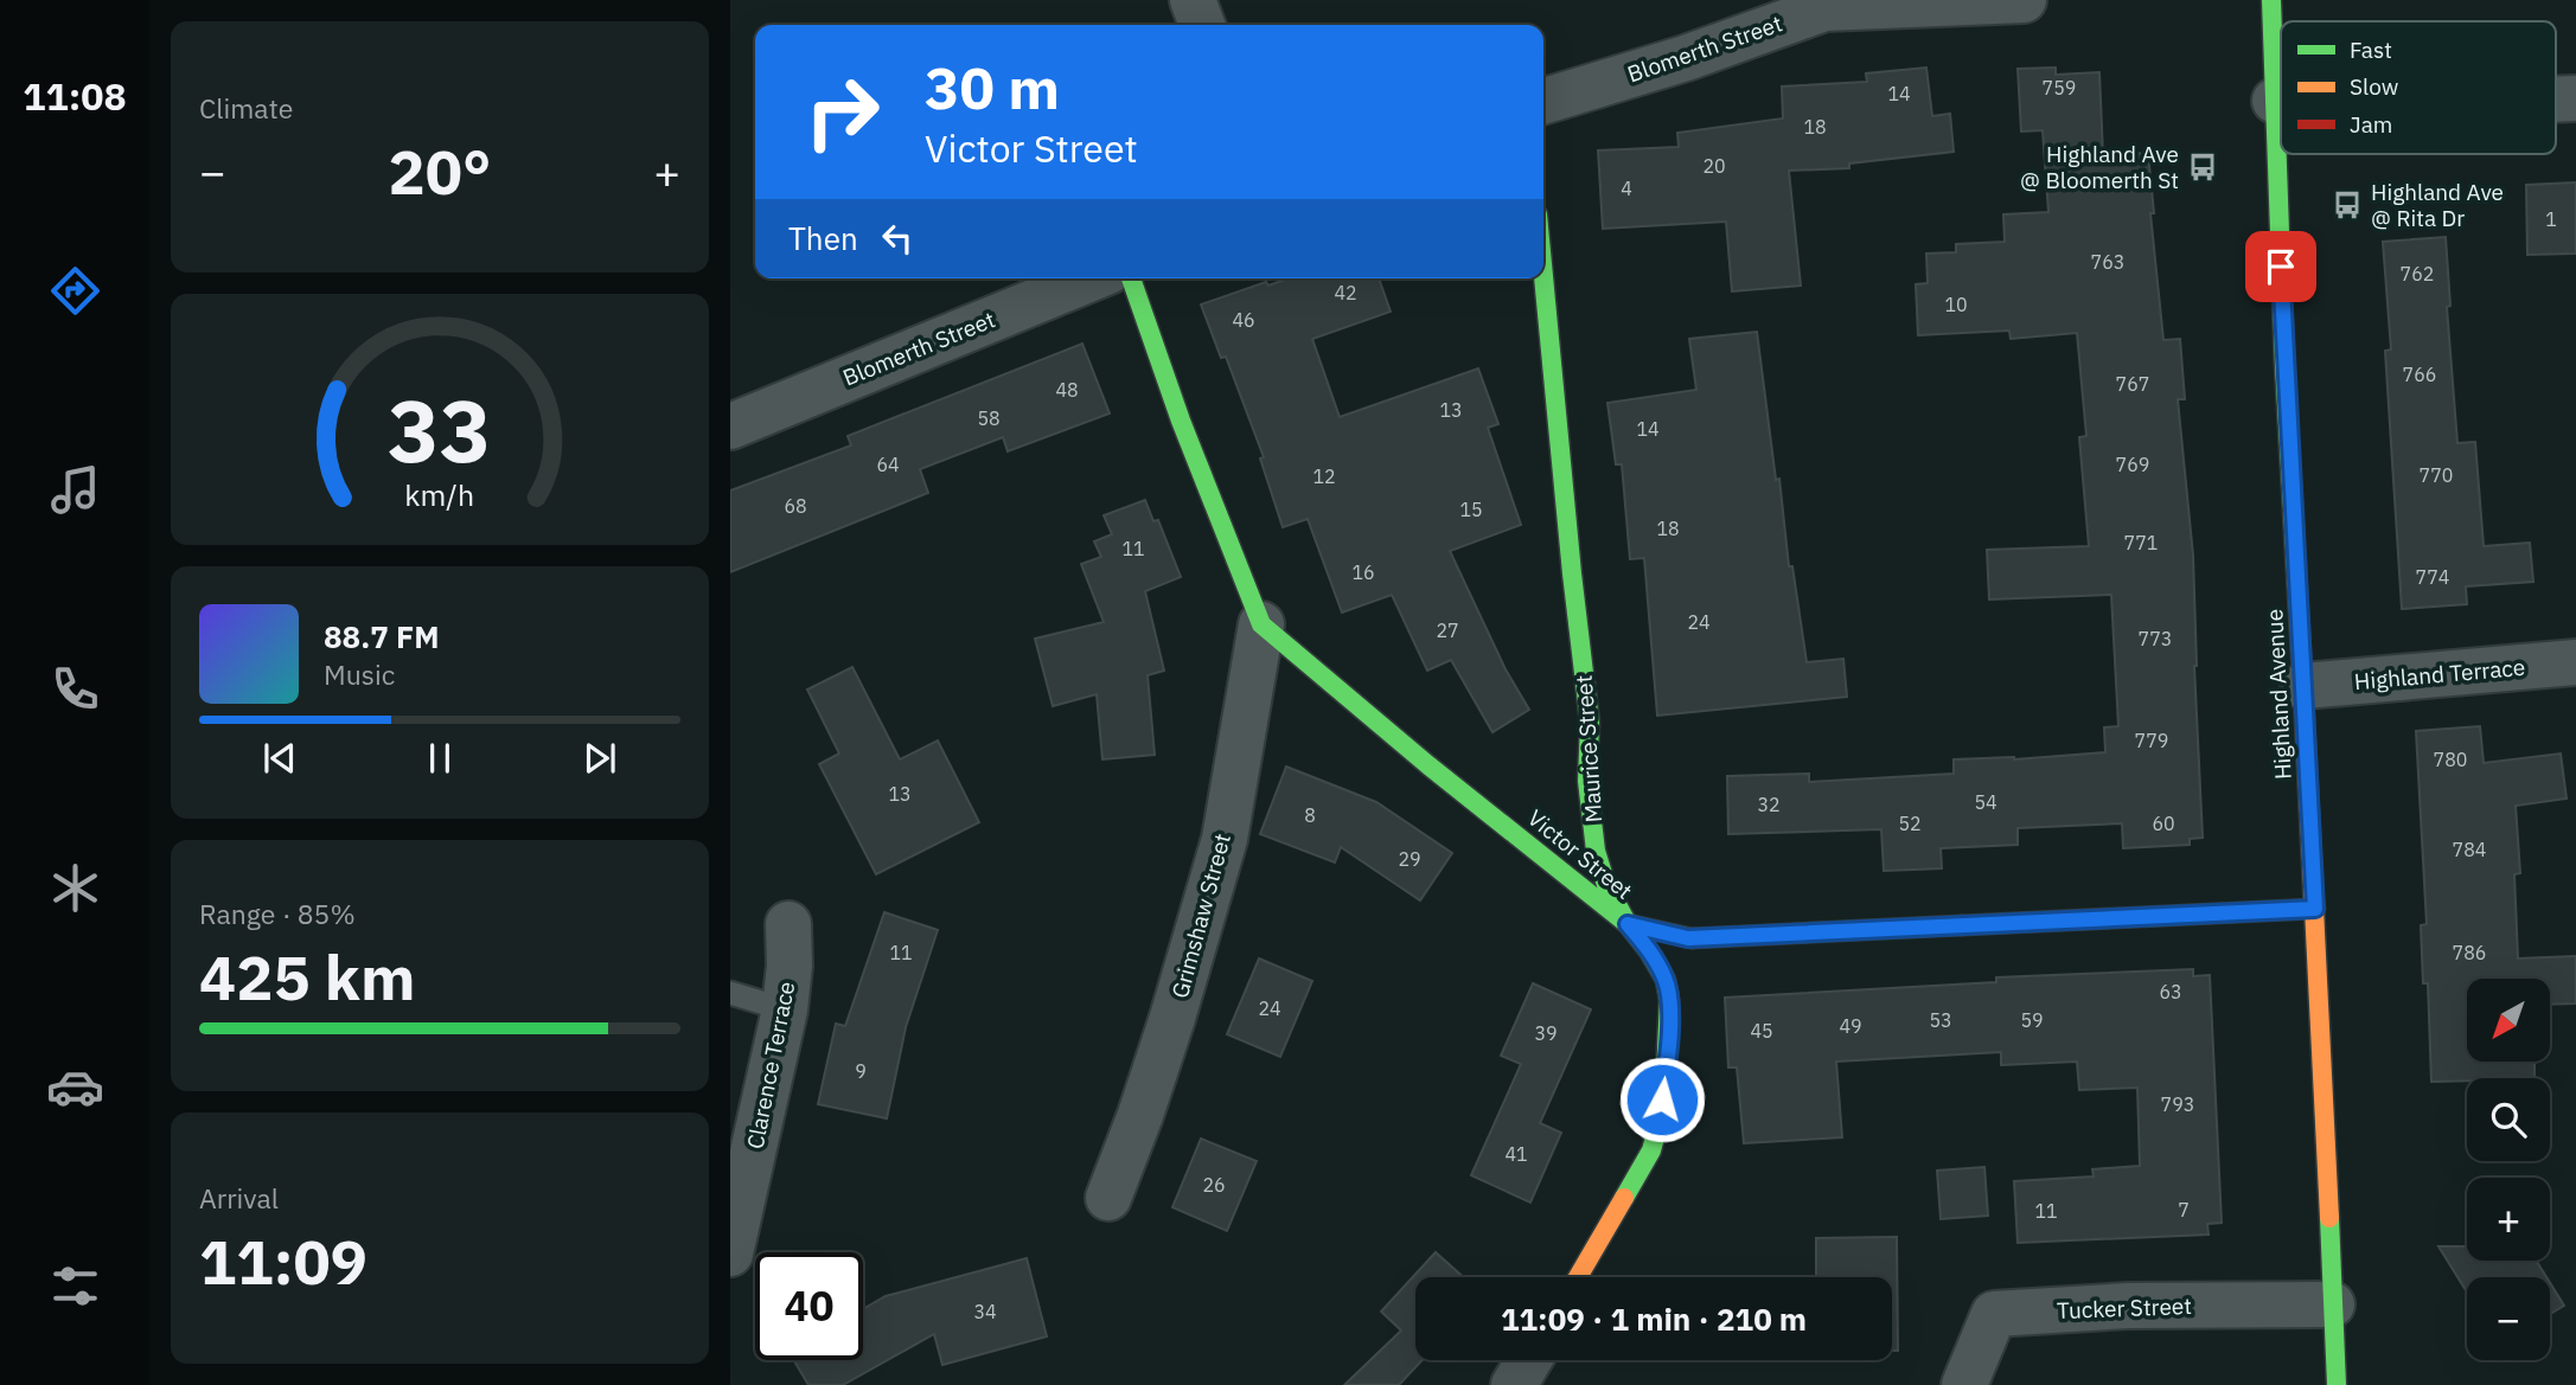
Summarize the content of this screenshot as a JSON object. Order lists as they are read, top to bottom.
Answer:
{
  "streets": {
    "street": [
      "Blomerth Street",
      "Highland Terrace",
      "Highland Avenue",
      "Maurice Street",
      "Victor Street",
      "Grimshaw Street",
      "Clarence Terrace",
      "Tucker Street"
    ]
  },
  "crossings": [
    ["Highland Terrace", "Highland Avenue"],
    ["Highland Avenue", "Victor Street"],
    ["Highland Avenue", "Tucker Street"],
    ["Maurice Street", "Victor Street"],
    ["Victor Street", "Grimshaw Street"]
  ],
  "places": {
    "bus stop": ["Highland Ave @ Bloomerth St", "Highland Ave @ Rita Dr"]
  },
  "house_numbers": [
    "759",
    "14",
    "18",
    "20",
    "4",
    "1",
    "763",
    "762",
    "42",
    "10",
    "46",
    "766",
    "767",
    "48",
    "13",
    "58",
    "14",
    "64",
    "769",
    "770",
    "12",
    "68",
    "15",
    "18",
    "771",
    "11",
    "16",
    "774",
    "24",
    "27",
    "773",
    "779",
    "780",
    "13",
    "54",
    "32",
    "8",
    "52",
    "60",
    "784",
    "29",
    "11",
    "786",
    "63",
    "24",
    "53",
    "59",
    "49",
    "45",
    "39",
    "9",
    "793",
    "41",
    "26",
    "7",
    "11",
    "34"
  ],
  "legend": ["Fast", "Slow", "Jam"],
  "north": "bottom left",
  "page": {
    "tabs": "11:08",
    "tile": [
      "Climate",
      ["Range · 85%", "425 km"],
      ["Arrival", "11:09"]
    ],
    "turn": ["30 m", "Victor Street"],
    "heat": ["−", "20°", "+"],
    "then": "Then",
    "song": ["88.7 FM", "Music"],
    "map_buttons": ["+", "−"],
    "limit": "40",
    "trip": "11:09 · 1 min · 210 m",
    "gauge": ["33", "km/h"]
  }
}
